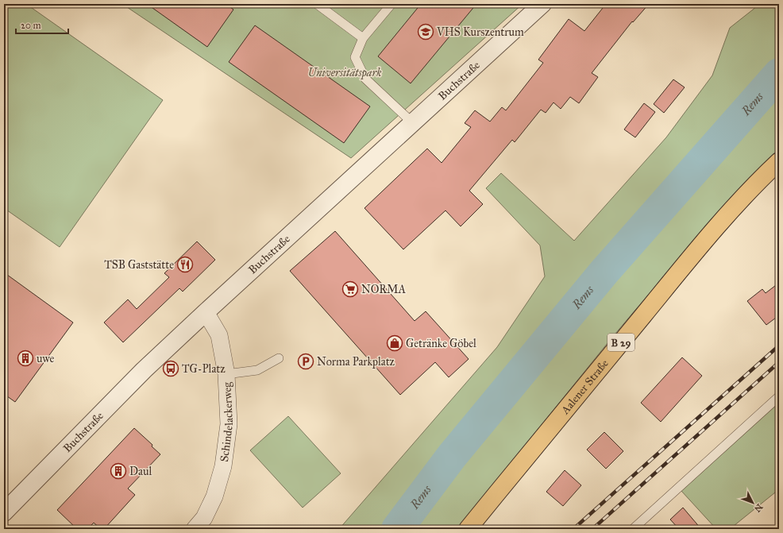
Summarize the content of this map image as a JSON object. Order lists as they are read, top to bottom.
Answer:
{
  "streets": {
    "main road": ["B 29", "Aalener Straße"],
    "street": ["Buchstraße", "Schindelackerweg"]
  },
  "crossings": [
    ["Buchstraße", "Schindelackerweg"]
  ],
  "water": ["Rems"],
  "parks": ["Universitätspark"],
  "places": {
    "school or university": ["VHS Kurszentrum"],
    "restaurant": ["TSB Gaststätte"],
    "supermarket": ["NORMA"],
    "shop": ["Getränke Göbel"],
    "building": ["uwe", "Daul"],
    "parking": ["Norma Parkplatz"],
    "bus stop": ["TG-Platz"]
  },
  "scale_bar": "20 m",
  "north": "bottom right"
}
